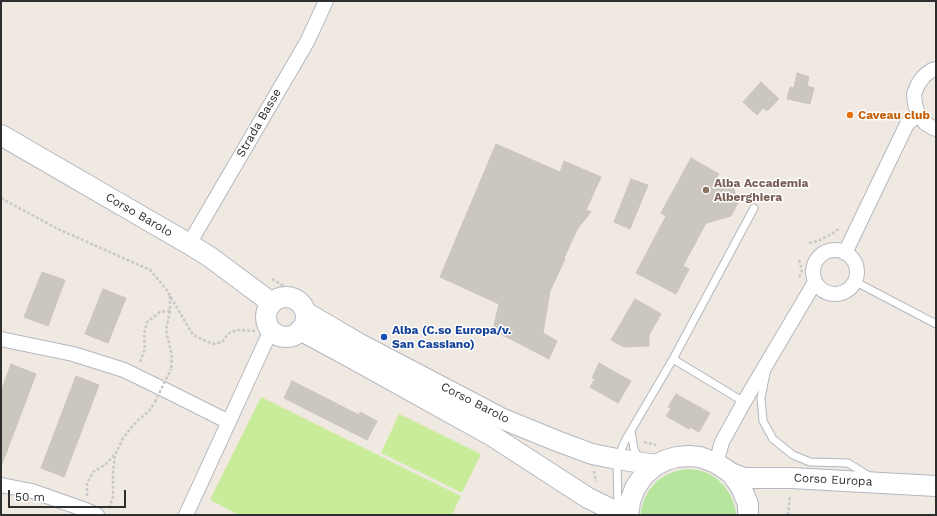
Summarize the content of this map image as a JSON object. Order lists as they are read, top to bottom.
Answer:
{
  "streets": {
    "main road": ["Corso Barolo", "Corso Europa"],
    "street": ["Strada Basse"]
  },
  "crossings": [
    ["Strada Basse", "Corso Barolo"],
    ["Corso Barolo", "Corso Europa"]
  ],
  "places": ["Caveau club", "Alba Accademia Alberghiera", "Alba (C.so Europa/v. San Cassiano)"],
  "scale_bar": "50 m"
}
